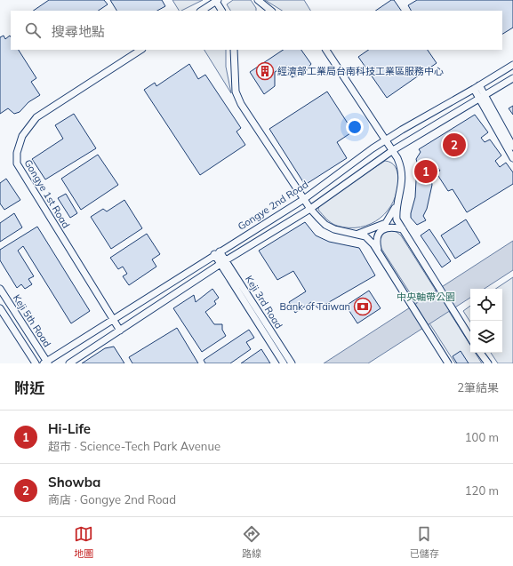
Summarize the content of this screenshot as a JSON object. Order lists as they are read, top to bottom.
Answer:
{
  "streets": {
    "street": [
      "Gongye 1st Road",
      "Gongye 2nd Road",
      "Keji 3rd Road",
      "Keji 5th Road"
    ]
  },
  "crossings": [
    ["Gongye 1st Road", "Gongye 2nd Road"],
    ["Gongye 2nd Road", "Keji 3rd Road"],
    ["Gongye 2nd Road", "Keji 5th Road"]
  ],
  "parks": ["中央軸帶公園"],
  "places": {
    "building": ["經濟部工業局台南科技工業區服務中心"],
    "bank": ["Bank of Taiwan"]
  },
  "page": {
    "search": "搜尋地點",
    "pins": ["2", "1"],
    "heading": ["附近", "2筆結果"],
    "list": [
      {
        "mark": "1",
        "name": "Hi-Life",
        "note": "超市 · Science-Tech Park Avenue",
        "value": "100 m"
      },
      {
        "mark": "2",
        "name": "Showba",
        "note": "商店 · Gongye 2nd Road",
        "value": "120 m"
      }
    ],
    "nav": ["地圖", "路線", "已儲存"]
  }
}
